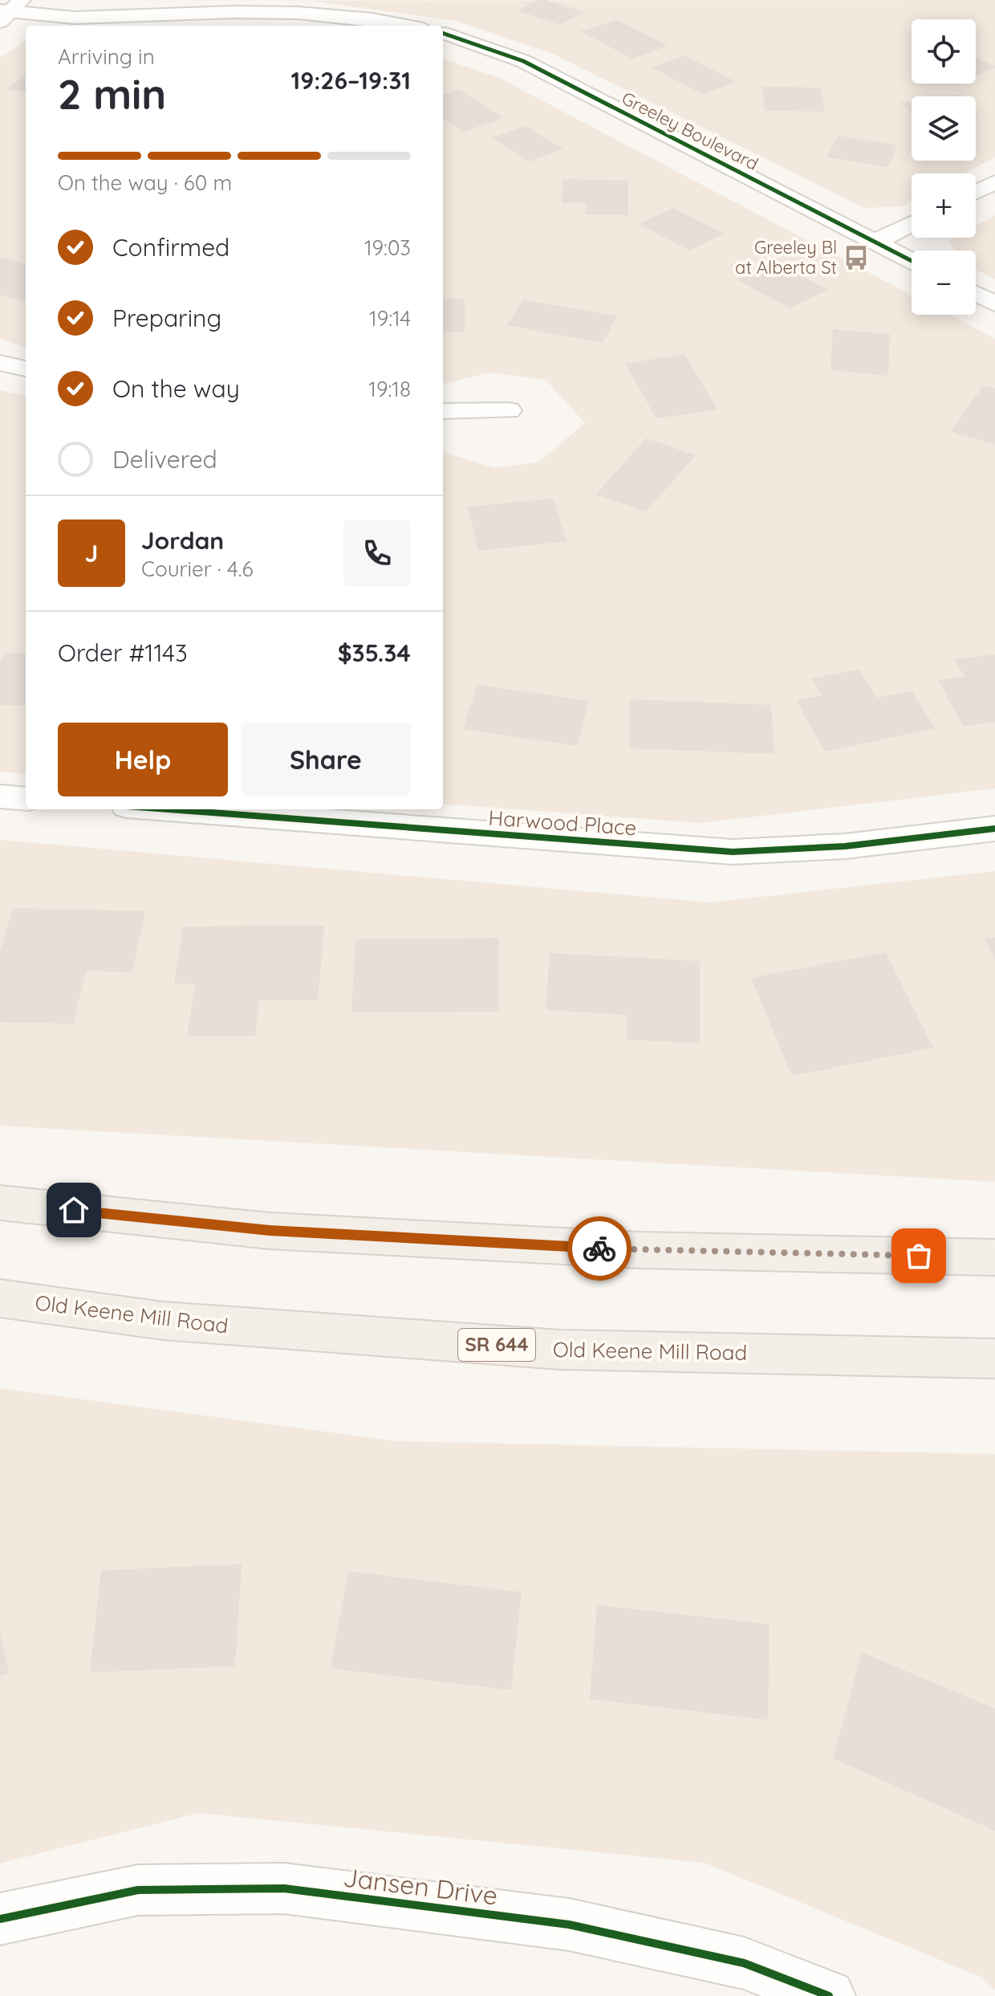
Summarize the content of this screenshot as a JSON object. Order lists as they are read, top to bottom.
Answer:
{
  "streets": {
    "main road": ["Old Keene Mill Road", "SR 644"],
    "street": ["Greeley Boulevard", "Harwood Place", "Jansen Drive"]
  },
  "places": {
    "bus stop": ["Greeley Bl at Alberta St"]
  },
  "page": {
    "map_buttons": ["+", "−"],
    "heading": ["2 min", "Arriving in", "19:26–19:31"],
    "panel": [
      "Jordan",
      "Courier · 4.6",
      "Order #1143",
      "$35.34"
    ],
    "bar": "On the way · 60 m",
    "list": [
      ["Confirmed", "19:03"],
      ["Preparing", "19:14"],
      ["On the way", "19:18"],
      "Delivered"
    ],
    "round": "J",
    "buttons": ["Help", "Share"]
  }
}
